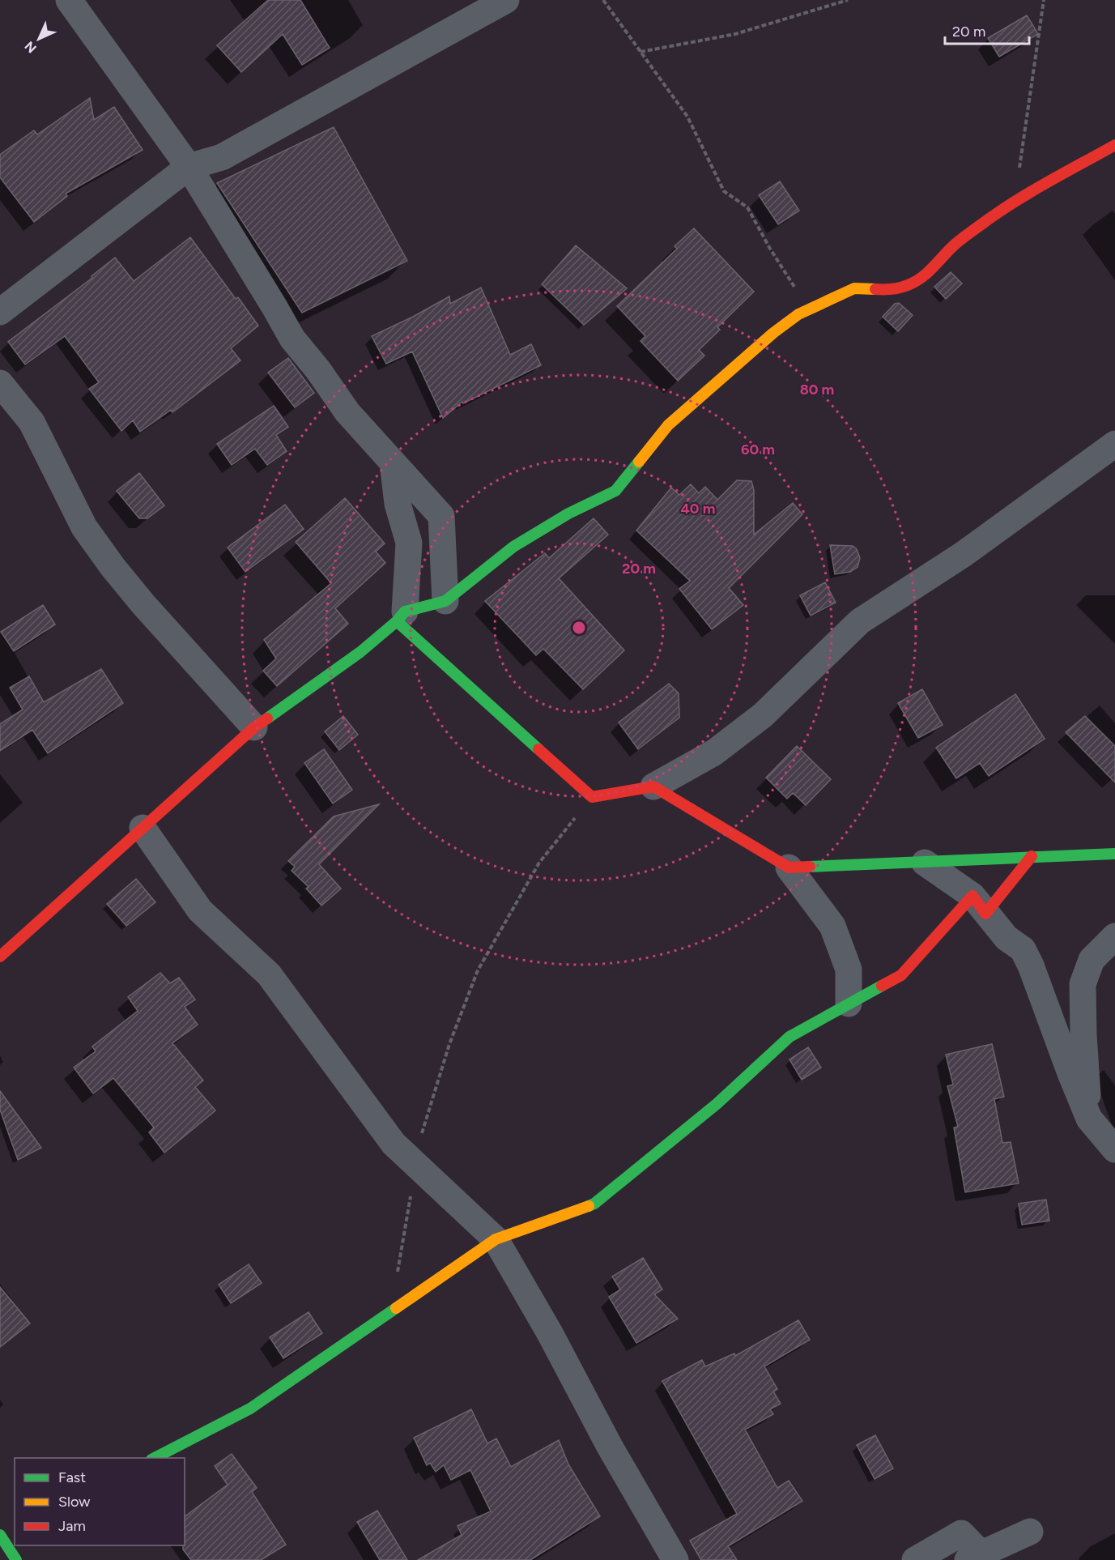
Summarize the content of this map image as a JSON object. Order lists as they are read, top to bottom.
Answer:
{
  "legend": ["Fast", "Slow", "Jam"],
  "scale_bar": "20 m",
  "north": "bottom left",
  "rings": [
    "80 m",
    "60 m",
    "40 m",
    "20 m"
  ]
}
